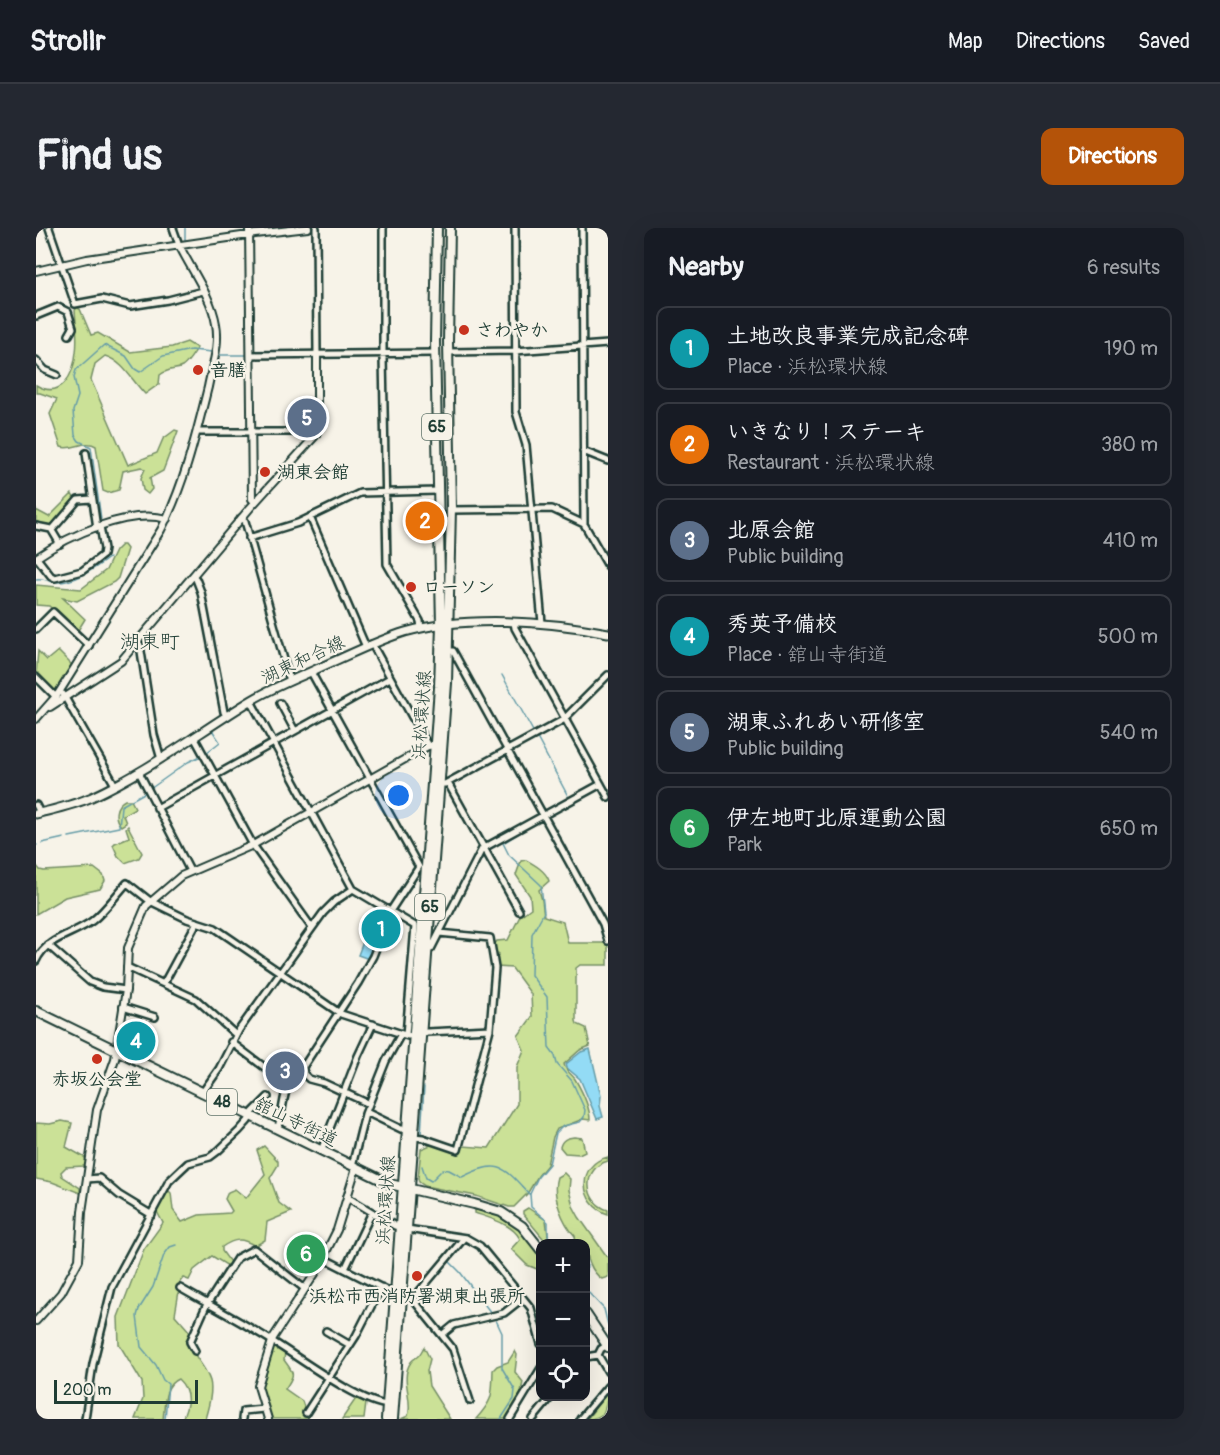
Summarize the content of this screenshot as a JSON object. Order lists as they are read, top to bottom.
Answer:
{
  "streets": {
    "main road": [
      "65",
      "湖東和合線",
      "浜松環状線",
      "48",
      "舘山寺街道"
    ]
  },
  "crossings": [
    ["湖東和合線", "浜松環状線"],
    ["浜松環状線", "舘山寺街道"]
  ],
  "districts": ["湖東町"],
  "places": [
    "さわやか",
    "音膳",
    "湖東会館",
    "ローソン",
    "赤坂公会堂",
    "浜松市西消防署湖東出張所"
  ],
  "scale_bar": "200 m",
  "page": {
    "header": "Strollr",
    "nav": ["Map", "Directions", "Saved"],
    "buttons": "Directions",
    "title": "Find us",
    "heading": ["Nearby", "6 results"],
    "list": [
      {
        "mark": "1",
        "name": "土地改良事業完成記念碑",
        "note": "Place · 浜松環状線",
        "value": "190 m"
      },
      {
        "mark": "2",
        "name": "いきなり！ステーキ",
        "note": "Restaurant · 浜松環状線",
        "value": "380 m"
      },
      {
        "mark": "3",
        "name": "北原会館",
        "note": "Public building",
        "value": "410 m"
      },
      {
        "mark": "4",
        "name": "秀英予備校",
        "note": "Place · 舘山寺街道",
        "value": "500 m"
      },
      {
        "mark": "5",
        "name": "湖東ふれあい研修室",
        "note": "Public building",
        "value": "540 m"
      },
      {
        "mark": "6",
        "name": "伊左地町北原運動公園",
        "note": "Park",
        "value": "650 m"
      }
    ],
    "pins": [
      "5",
      "2",
      "1",
      "4",
      "3",
      "6"
    ],
    "map_buttons": ["+", "−"],
    "scale": "200 m"
  }
}
